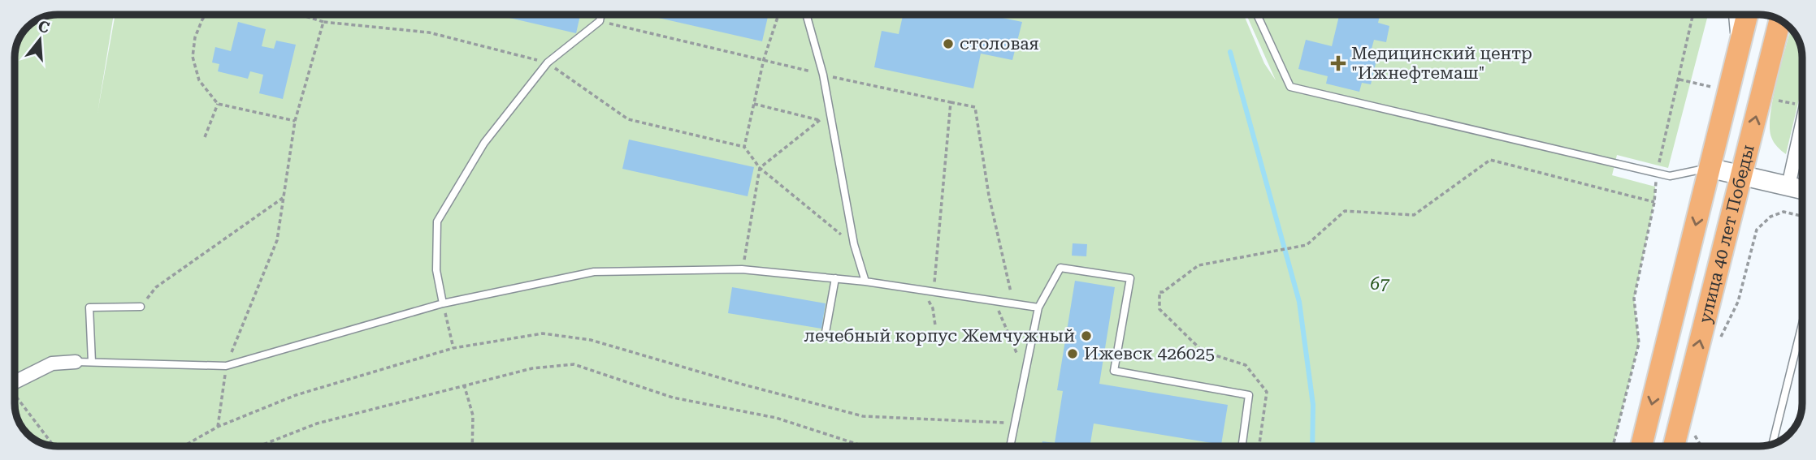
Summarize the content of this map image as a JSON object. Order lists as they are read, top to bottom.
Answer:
{
  "streets": {
    "main road": ["улица 40 лет Победы"]
  },
  "parks": ["67"],
  "places": {
    "other": ["столовая", "лечебный корпус Жемчужный", "Ижевск 426025"],
    "health": ["Медицинский центр \"Ижнефтемаш\""]
  },
  "north": "top"
}
